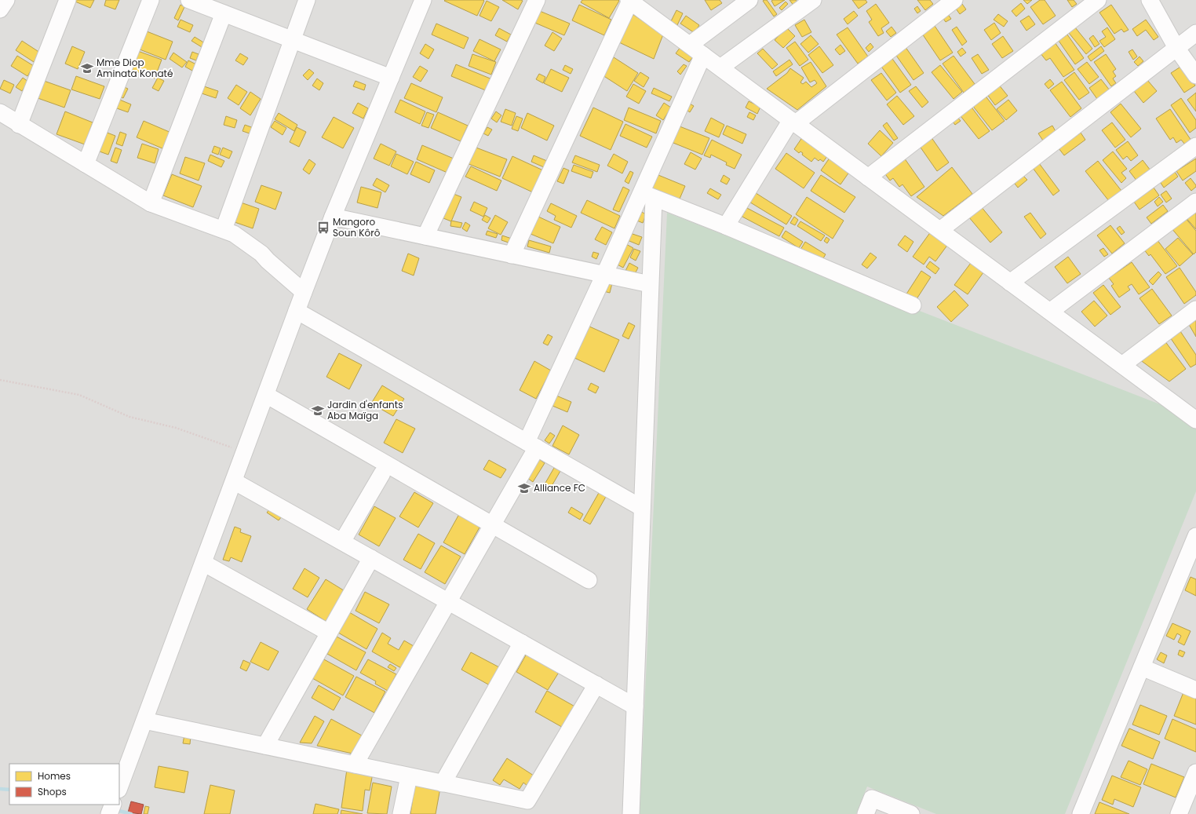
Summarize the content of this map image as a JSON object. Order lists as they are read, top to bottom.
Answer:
{
  "places": {
    "school or university": ["Mme Diop Aminata Konaté", "Jardin d'enfants Aba Maïga", "Alliance FC"],
    "bus stop": ["Mangoro Soun Kôrô"]
  },
  "legend": ["Homes", "Shops"]
}
